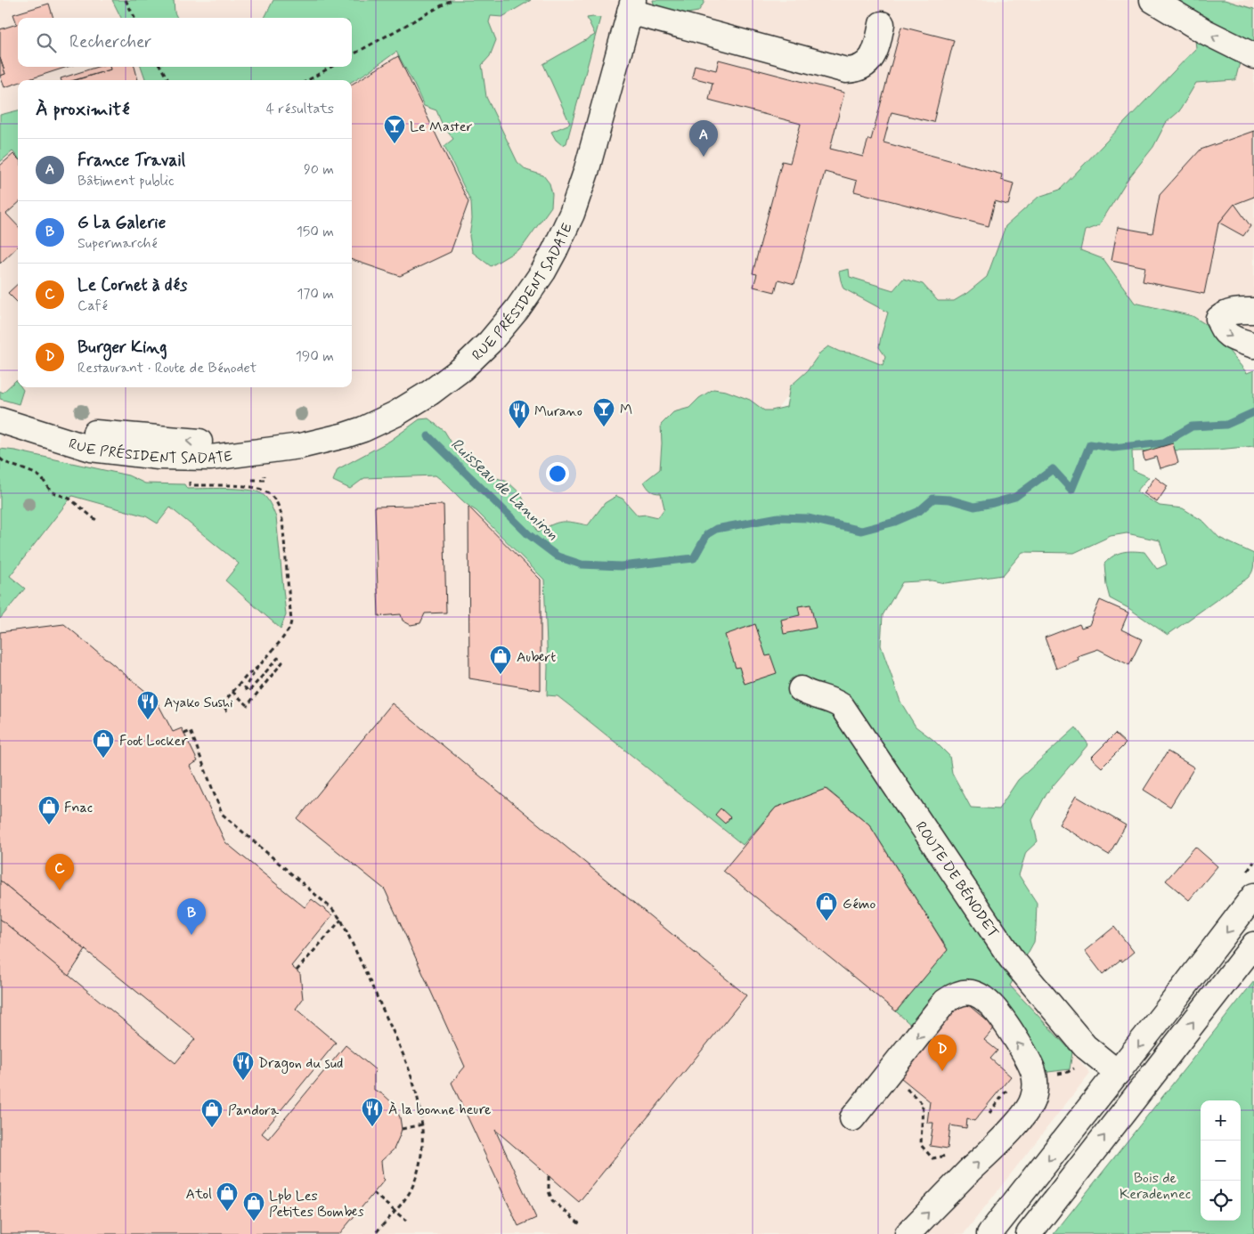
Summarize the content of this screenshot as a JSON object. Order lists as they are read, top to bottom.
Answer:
{
  "streets": {
    "street": ["RUE PRÉSIDENT SADATE", "ROUTE DE BÉNODET"]
  },
  "water": ["Ruisseau de Lanniron"],
  "parks": ["Bois de Keradennec"],
  "places": {
    "bar": ["Le Master", "M"],
    "restaurant": [
      "Murano",
      "Ayako Sushi",
      "Dragon du sud",
      "À la bonne heure"
    ],
    "shop": [
      "Aubert",
      "Foot Locker",
      "Fnac",
      "Gémo",
      "Pandora",
      "Atol",
      "Lpb Les Petites Bombes"
    ]
  },
  "page": {
    "search": "Rechercher",
    "heading": ["À proximité", "4 résultats"],
    "pins": [
      "A",
      "C",
      "B",
      "D"
    ],
    "list": [
      {
        "mark": "A",
        "name": "France Travail",
        "note": "Bâtiment public",
        "value": "90 m"
      },
      {
        "mark": "B",
        "name": "G La Galerie",
        "note": "Supermarché",
        "value": "150 m"
      },
      {
        "mark": "C",
        "name": "Le Cornet à dés",
        "note": "Café",
        "value": "170 m"
      },
      {
        "mark": "D",
        "name": "Burger King",
        "note": "Restaurant · Route de Bénodet",
        "value": "190 m"
      }
    ],
    "map_buttons": ["+", "−"]
  }
}
